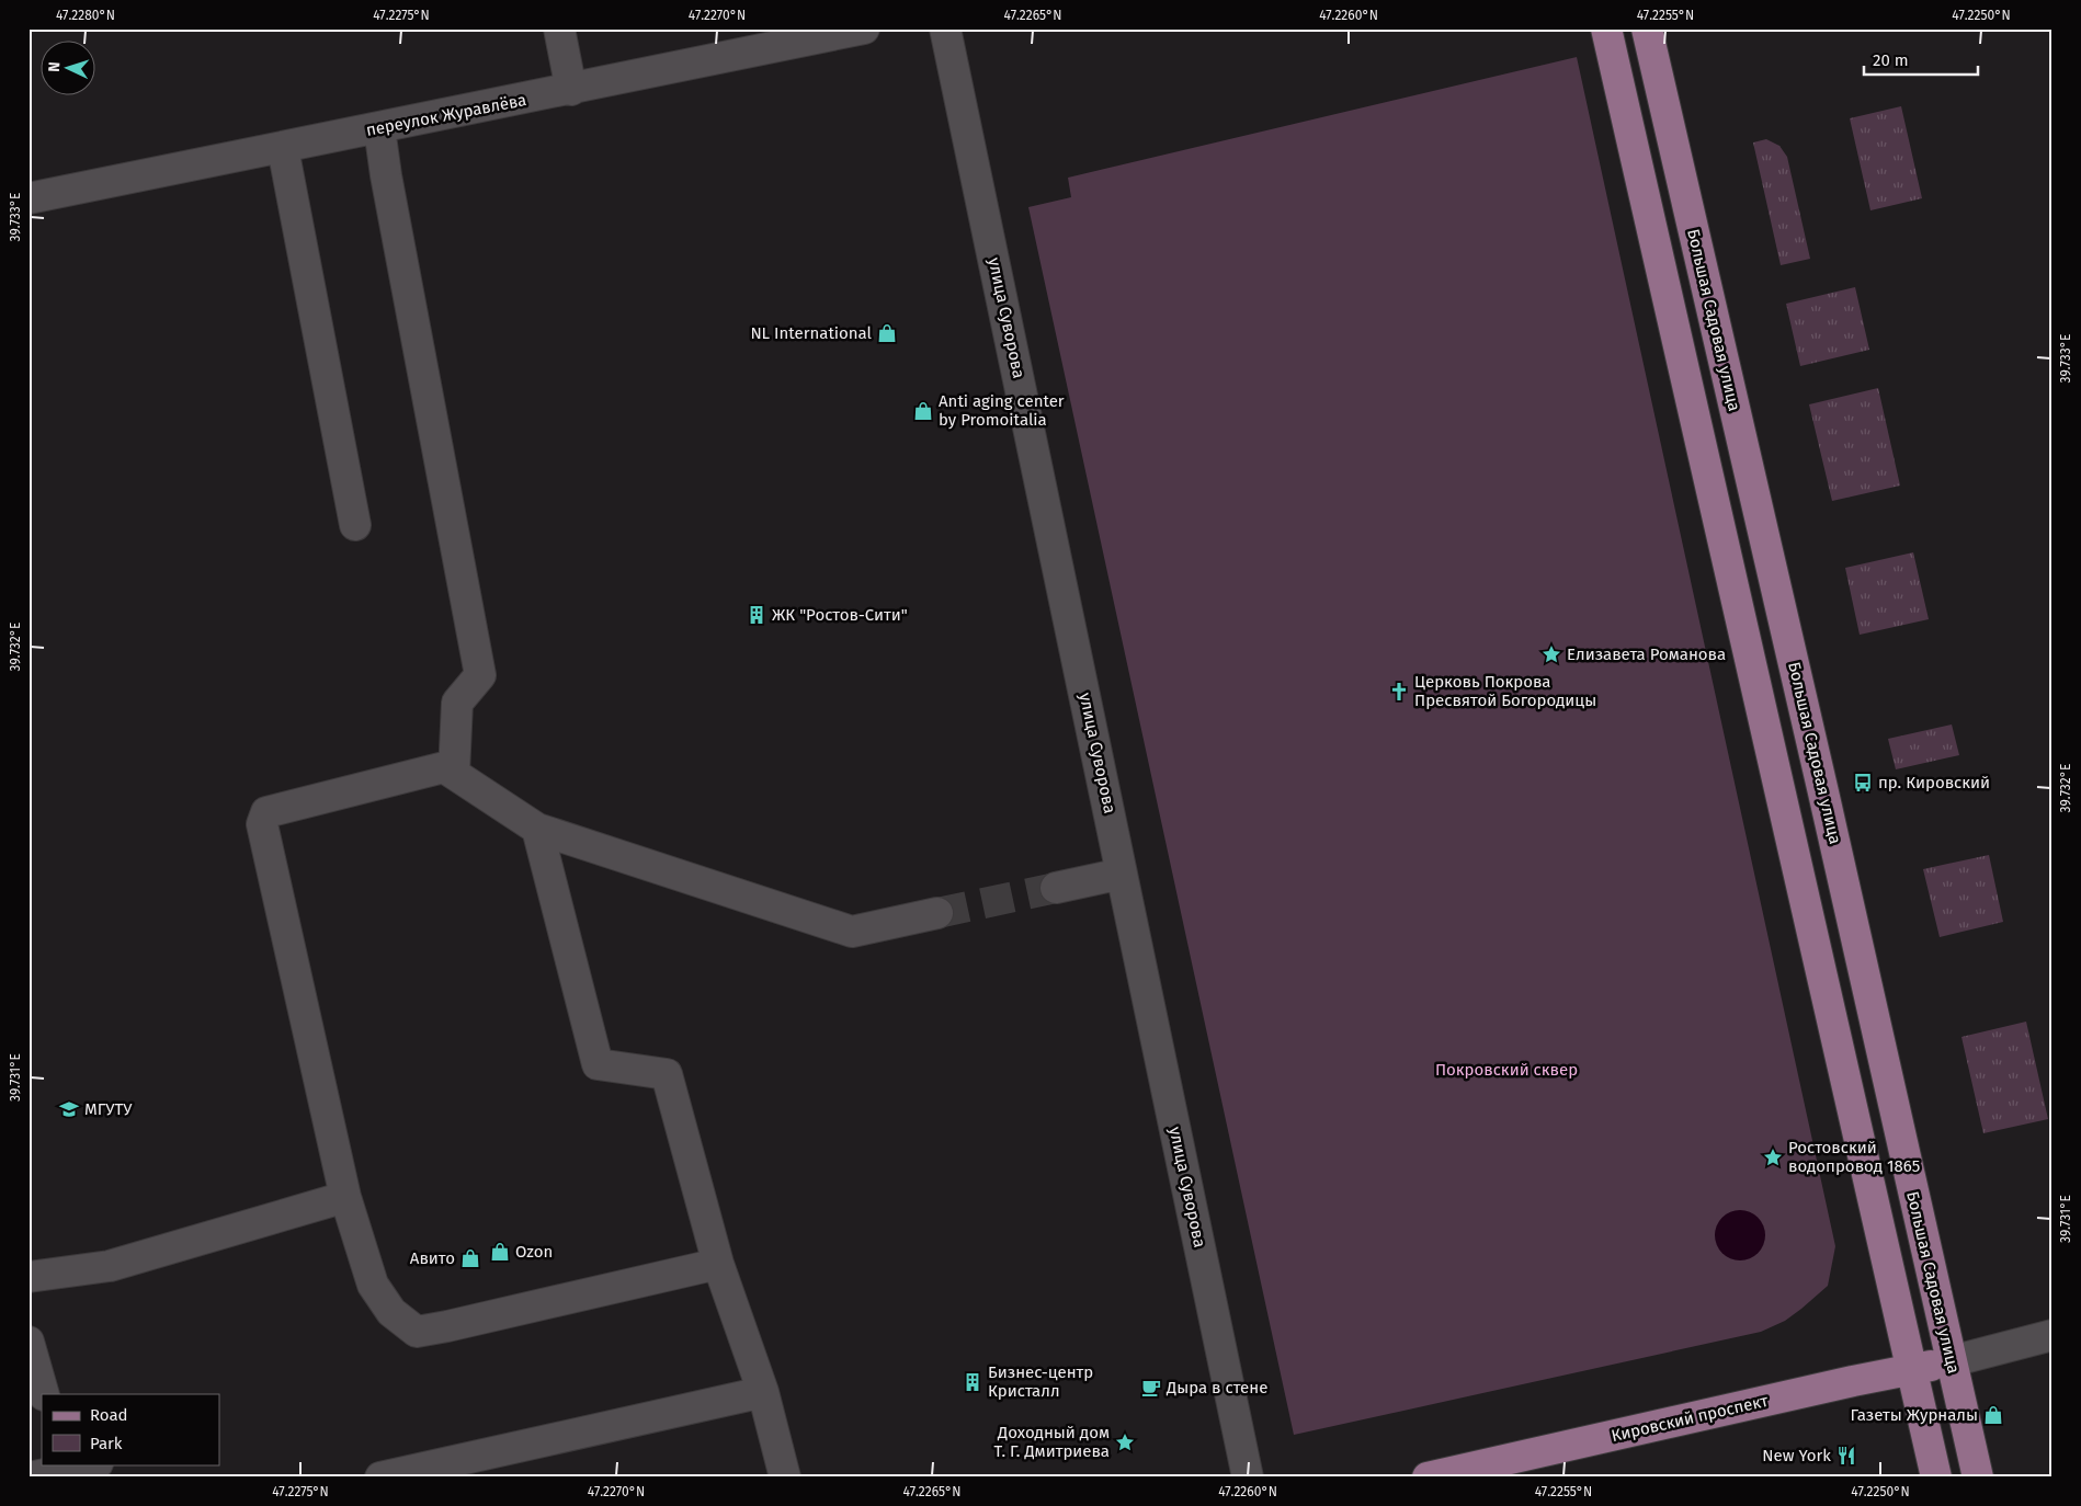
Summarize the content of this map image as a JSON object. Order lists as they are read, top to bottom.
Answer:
{
  "streets": {
    "main road": ["Большая Садовая улица", "Кировский проспект"],
    "street": ["переулок Журавлёва", "улица Суворова"]
  },
  "crossings": [
    ["Большая Садовая улица", "Кировский проспект"]
  ],
  "parks": ["Покровский сквер"],
  "places": {
    "shop": [
      "NL International",
      "Anti aging center by Promoitalia",
      "Ozon",
      "Авито",
      "Газеты Журналы"
    ],
    "building": ["ЖК \"Ростов-Сити\"", "Бизнес-центр Кристалл"],
    "place": ["Елизавета Романова", "Ростовский водопровод 1865", "Доходный дом Т. Г. Дмитриева"],
    "church": ["Церковь Покрова Пресвятой Богородицы"],
    "bus stop": ["пр. Кировский"],
    "school or university": ["МГУТУ"],
    "cafe": ["Дыра в стене"],
    "restaurant": ["New York"]
  },
  "legend": ["Road", "Park"],
  "scale_bar": "20 m",
  "north": "left",
  "coordinates": [
    "47.2280°N",
    "47.2275°N",
    "47.2270°N",
    "47.2265°N",
    "47.2260°N",
    "47.2255°N",
    "47.2250°N",
    "39.733°E",
    "39.732°E",
    "39.731°E"
  ]
}
